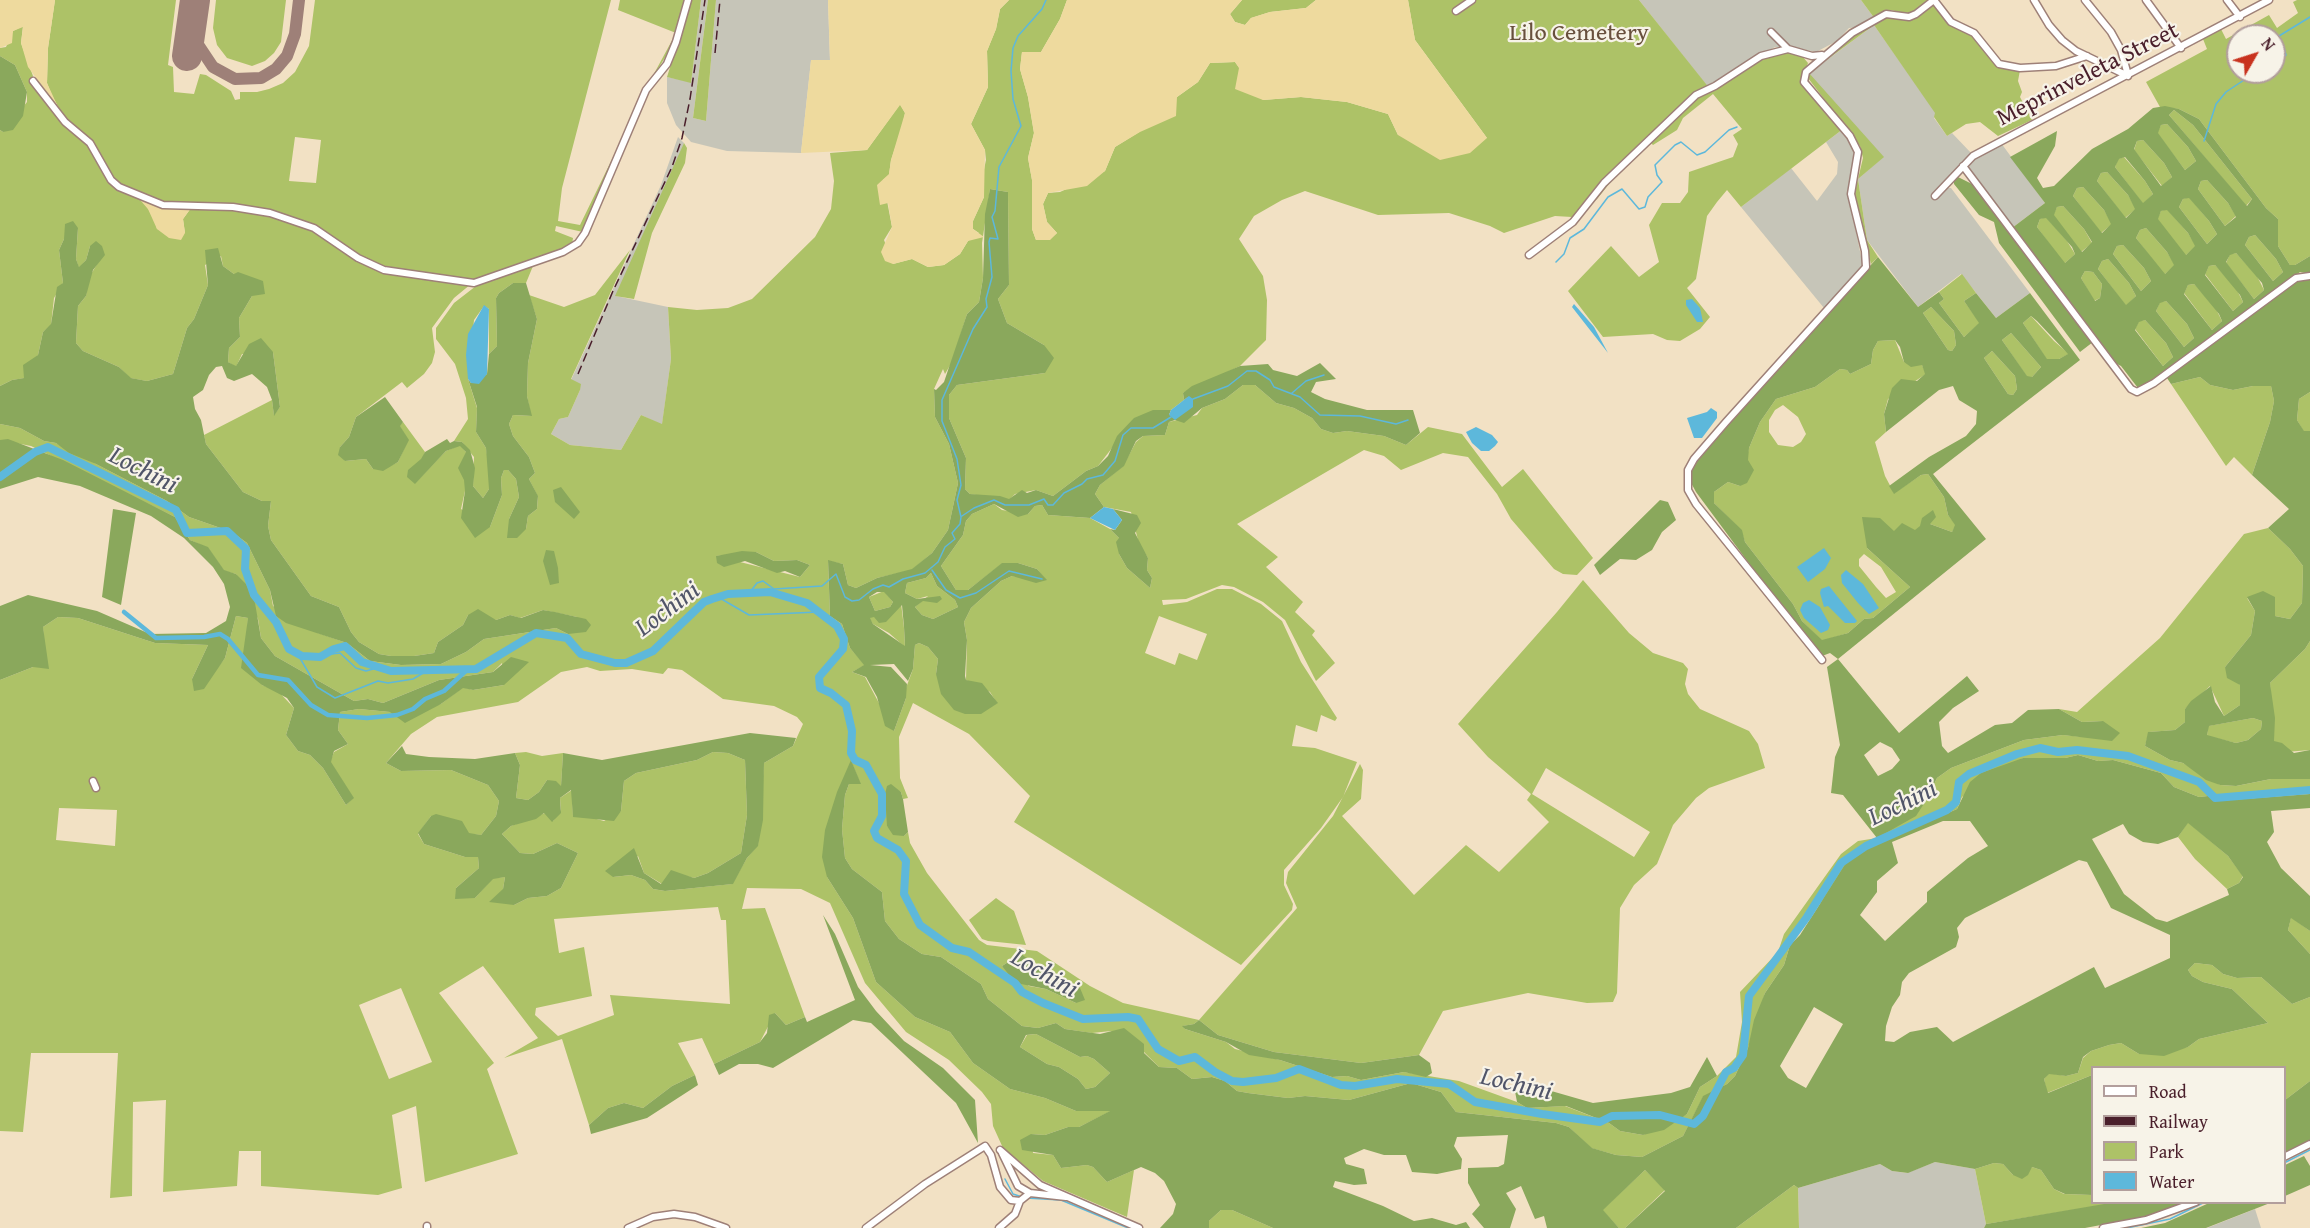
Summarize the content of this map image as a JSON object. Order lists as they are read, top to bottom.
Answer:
{
  "streets": {
    "street": ["Meprinveleta Street"]
  },
  "water": ["Lochini"],
  "parks": ["Lilo Cemetery"],
  "legend": [
    "Road",
    "Railway",
    "Park",
    "Water"
  ],
  "north": "top right"
}
